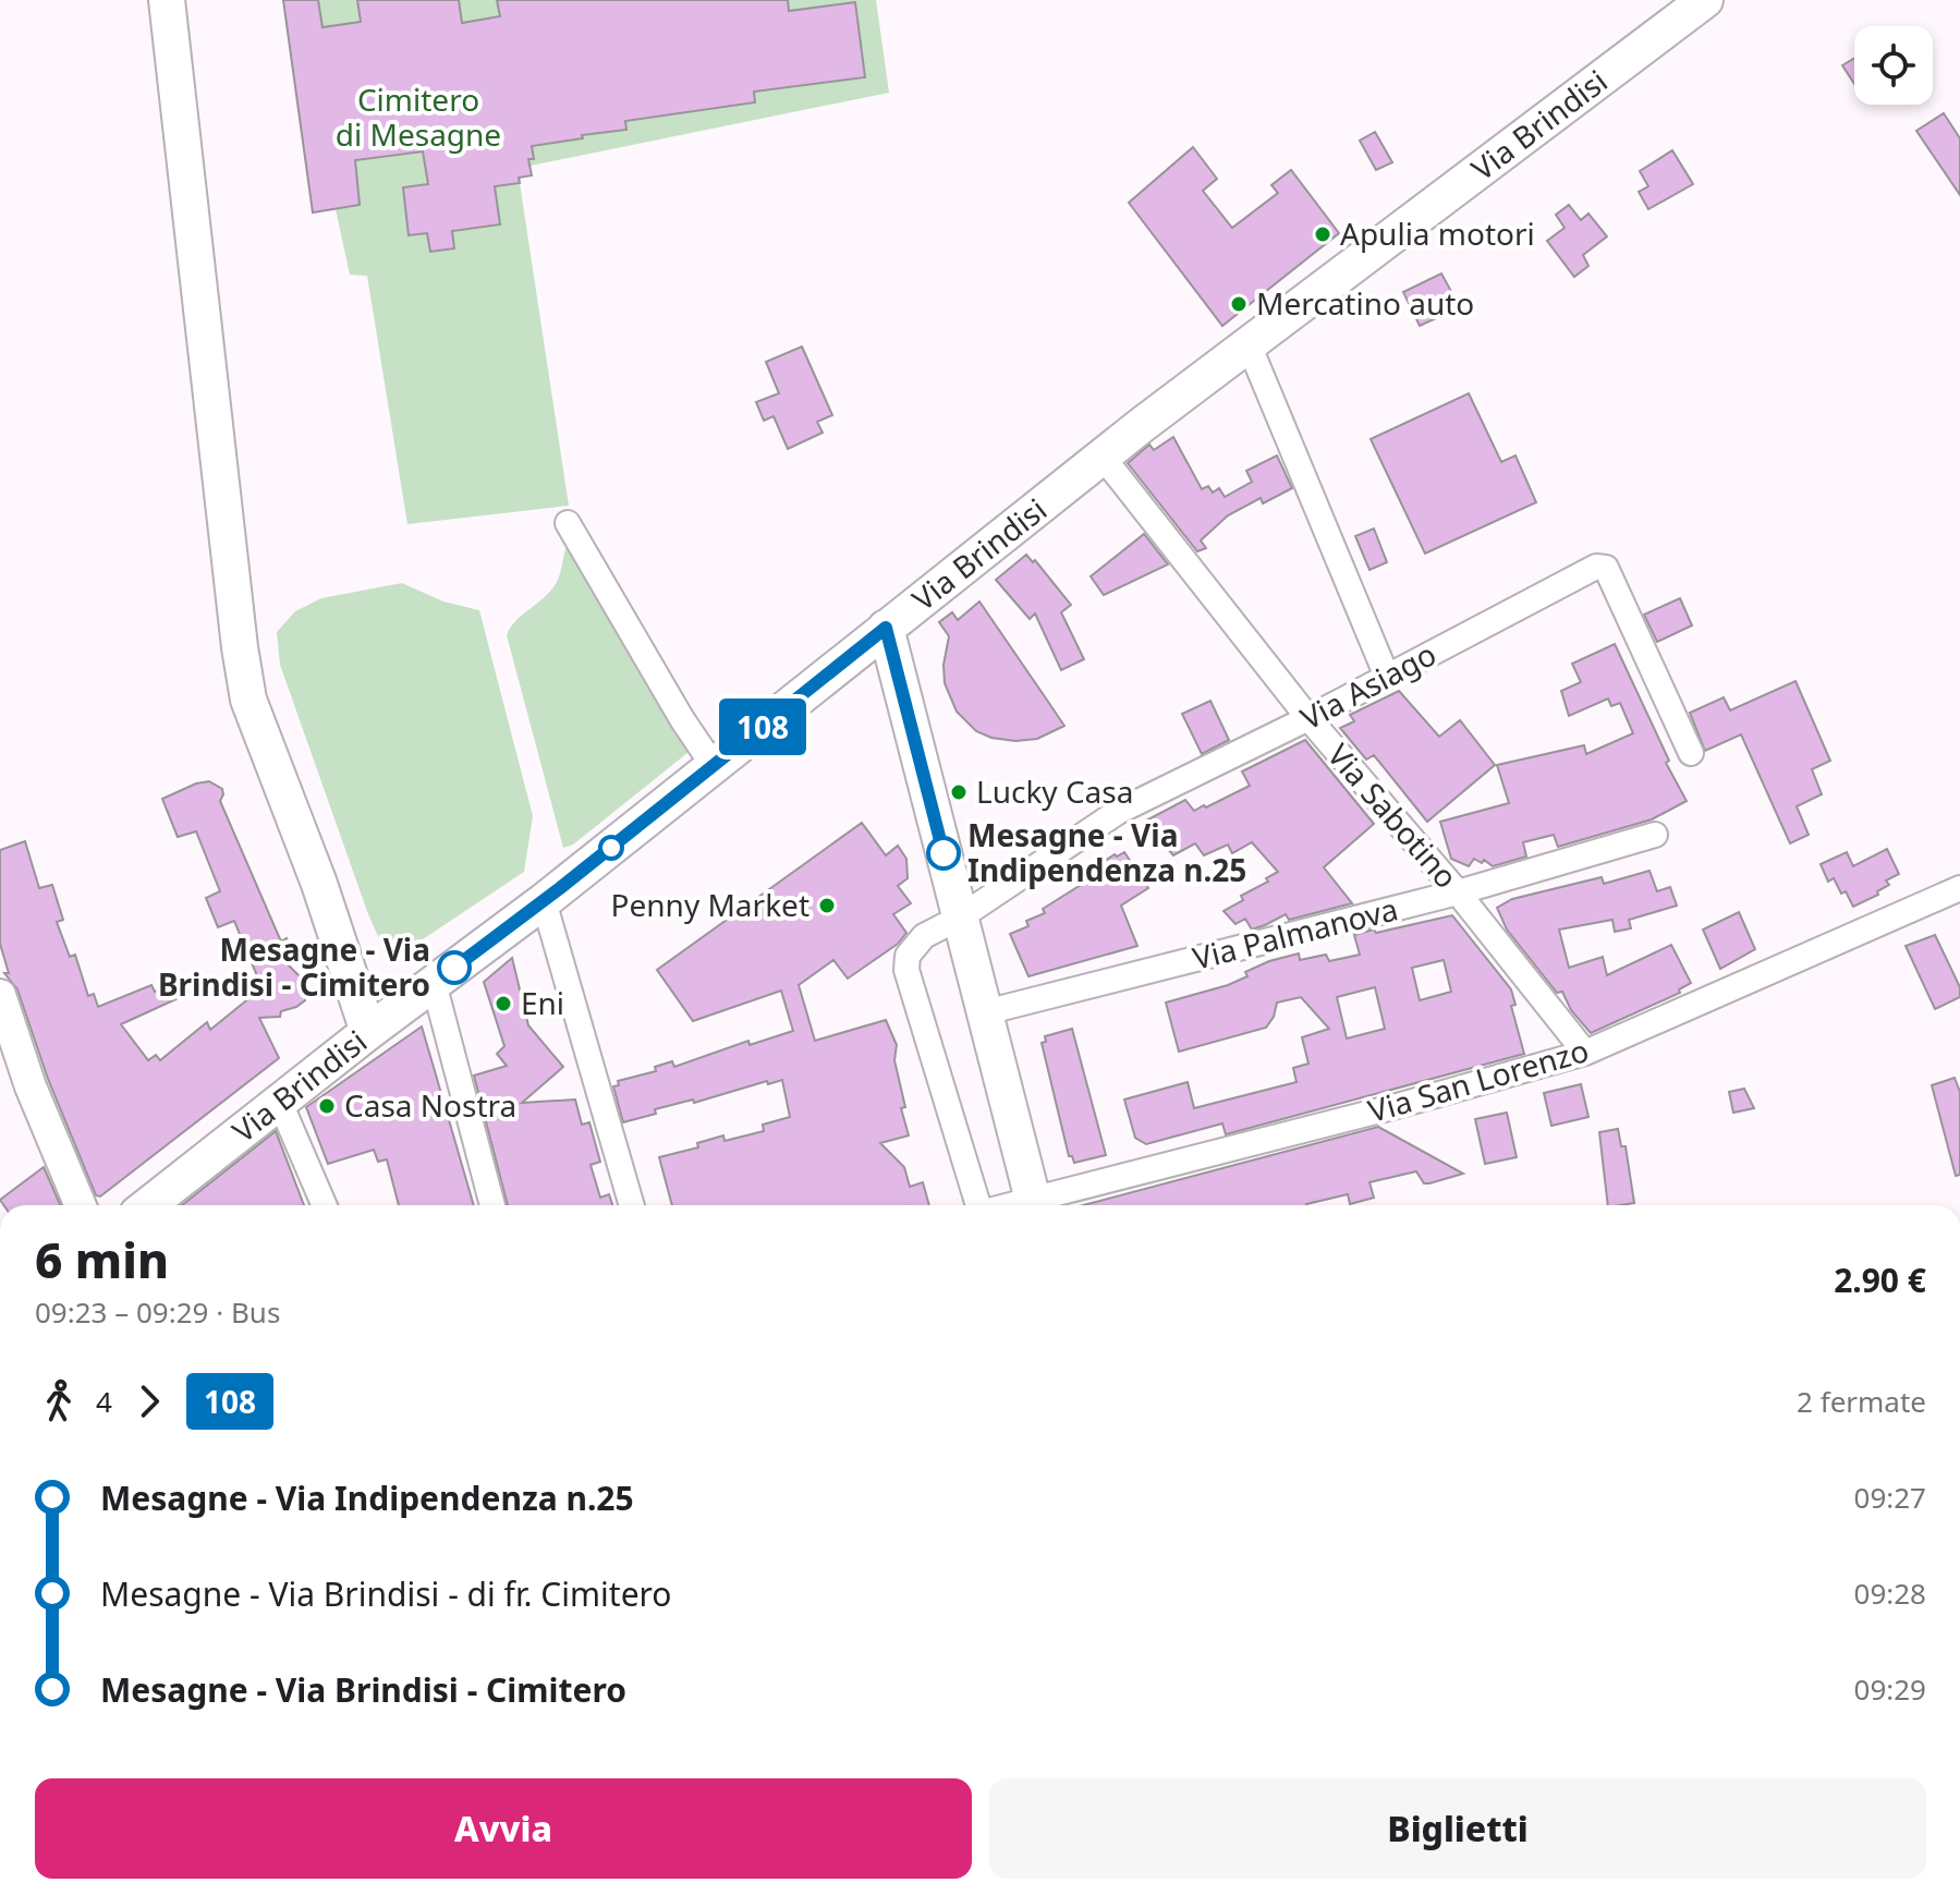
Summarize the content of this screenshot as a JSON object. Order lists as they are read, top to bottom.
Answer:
{
  "streets": {
    "main road": ["Via Brindisi"],
    "street": [
      "Via Asiago",
      "Via Sabotino",
      "Via Palmanova",
      "Via San Lorenzo"
    ]
  },
  "crossings": [
    ["Via Brindisi", "Via Sabotino"],
    ["Via Asiago", "Via Sabotino"],
    ["Via Sabotino", "Via Palmanova"],
    ["Via Sabotino", "Via San Lorenzo"]
  ],
  "parks": ["Cimitero di Mesagne"],
  "places": [
    "Apulia motori",
    "Mercatino auto",
    "Lucky Casa",
    "Mesagne - Via Indipendenza n.25",
    "Penny Market",
    "Mesagne - Via Brindisi - Cimitero",
    "Eni",
    "Casa Nostra"
  ],
  "lines": ["bus line 108"],
  "page": {
    "on_map": "108",
    "heading": ["6 min", "09:23 – 09:29 · Bus", "2.90 €"],
    "legs": ["4", "108", "2 fermate"],
    "list": [
      {
        "name": "Mesagne - Via Indipendenza n.25",
        "value": "09:27"
      },
      {
        "name": "Mesagne - Via Brindisi - di fr. Cimitero",
        "value": "09:28"
      },
      {
        "name": "Mesagne - Via Brindisi - Cimitero",
        "value": "09:29"
      }
    ],
    "buttons": ["Avvia", "Biglietti"]
  }
}
